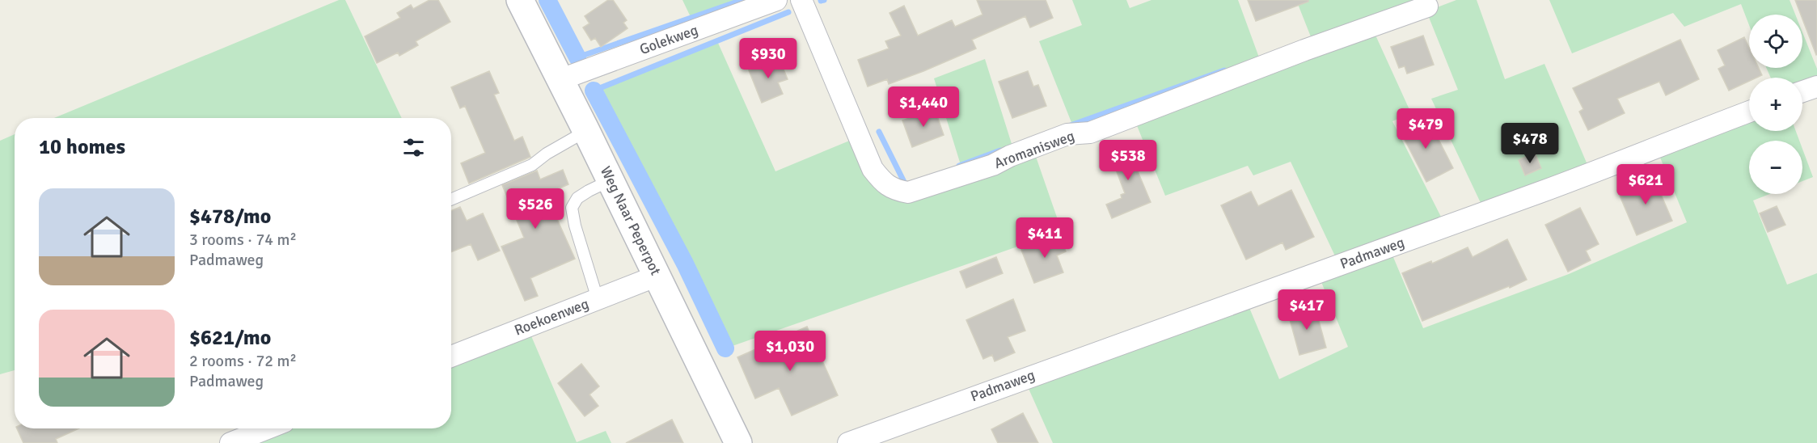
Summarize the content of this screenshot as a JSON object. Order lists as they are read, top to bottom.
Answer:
{
  "streets": {
    "street": [
      "Golekweg",
      "Aromanisweg",
      "Weg Naar Peperpot",
      "Padmaweg",
      "Roekoenweg"
    ]
  },
  "crossings": [
    ["Golekweg", "Weg Naar Peperpot"],
    ["Weg Naar Peperpot", "Roekoenweg"]
  ],
  "page": {
    "map_buttons": ["+", "−"],
    "price": [
      "$930",
      "$1,440",
      "$479",
      "$478",
      "$538",
      "$621",
      "$526",
      "$411",
      "$417",
      "$1,030"
    ],
    "heading": "10 homes",
    "list": [
      {
        "name": "$478/mo",
        "note": "3 rooms · 74 m² · Padmaweg"
      },
      {
        "name": "$621/mo",
        "note": "2 rooms · 72 m² · Padmaweg"
      }
    ]
  }
}
